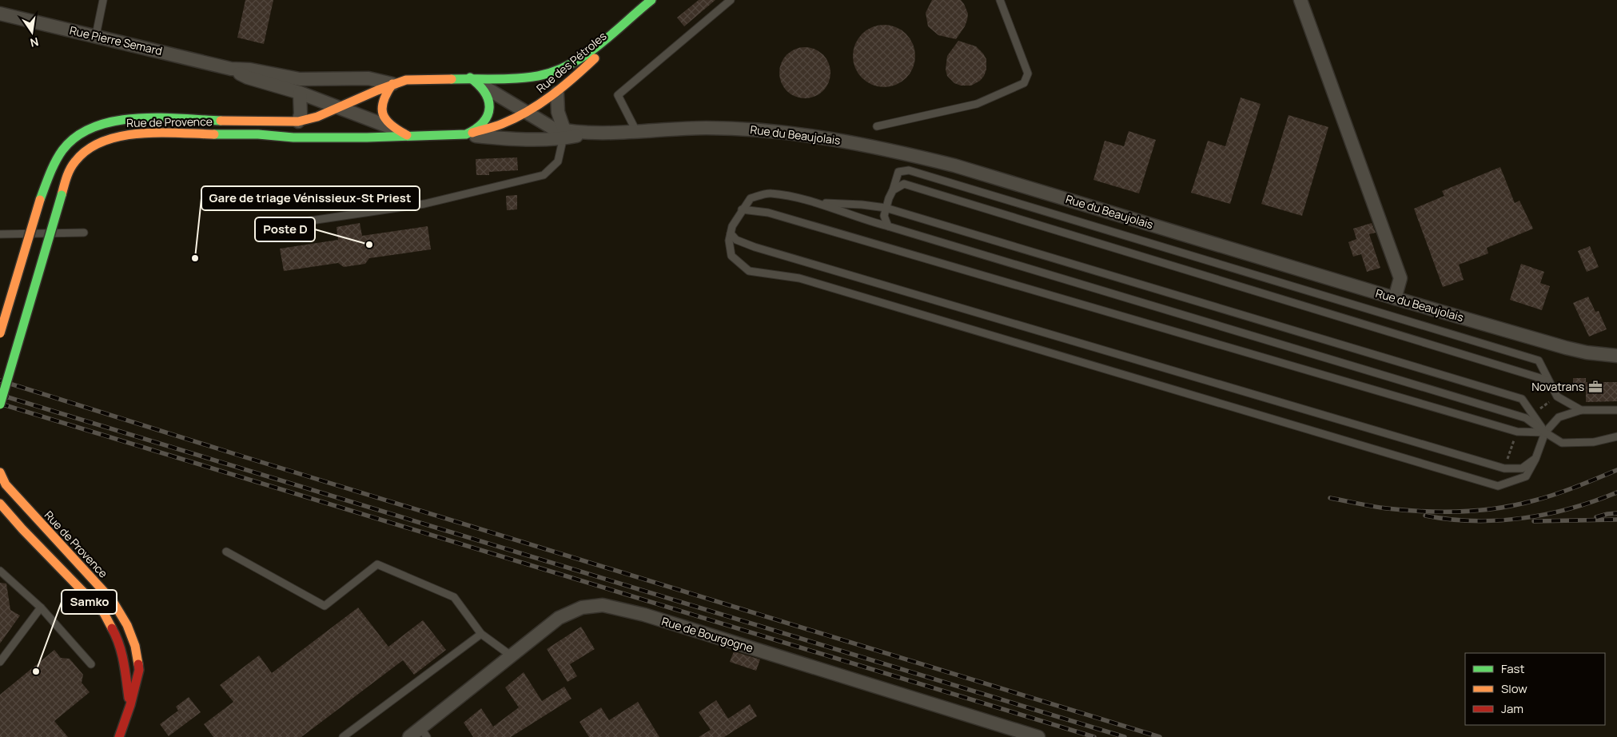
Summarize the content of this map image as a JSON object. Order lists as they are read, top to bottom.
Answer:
{
  "streets": {
    "main road": ["Rue des Pétroles", "Rue de Provence"],
    "street": ["Rue Pierre Semard", "Rue du Beaujolais", "Rue de Bourgogne"]
  },
  "crossings": [
    ["Rue Pierre Semard", "Rue de Provence"],
    ["Rue des Pétroles", "Rue de Provence"],
    ["Rue des Pétroles", "Rue du Beaujolais"],
    ["Rue de Provence", "Rue du Beaujolais"]
  ],
  "places": {
    "other": ["Poste D", "Gare de triage Vénissieux-St Priest", "Samko"],
    "office": ["Novatrans"]
  },
  "legend": ["Fast", "Slow", "Jam"],
  "north": "bottom"
}
